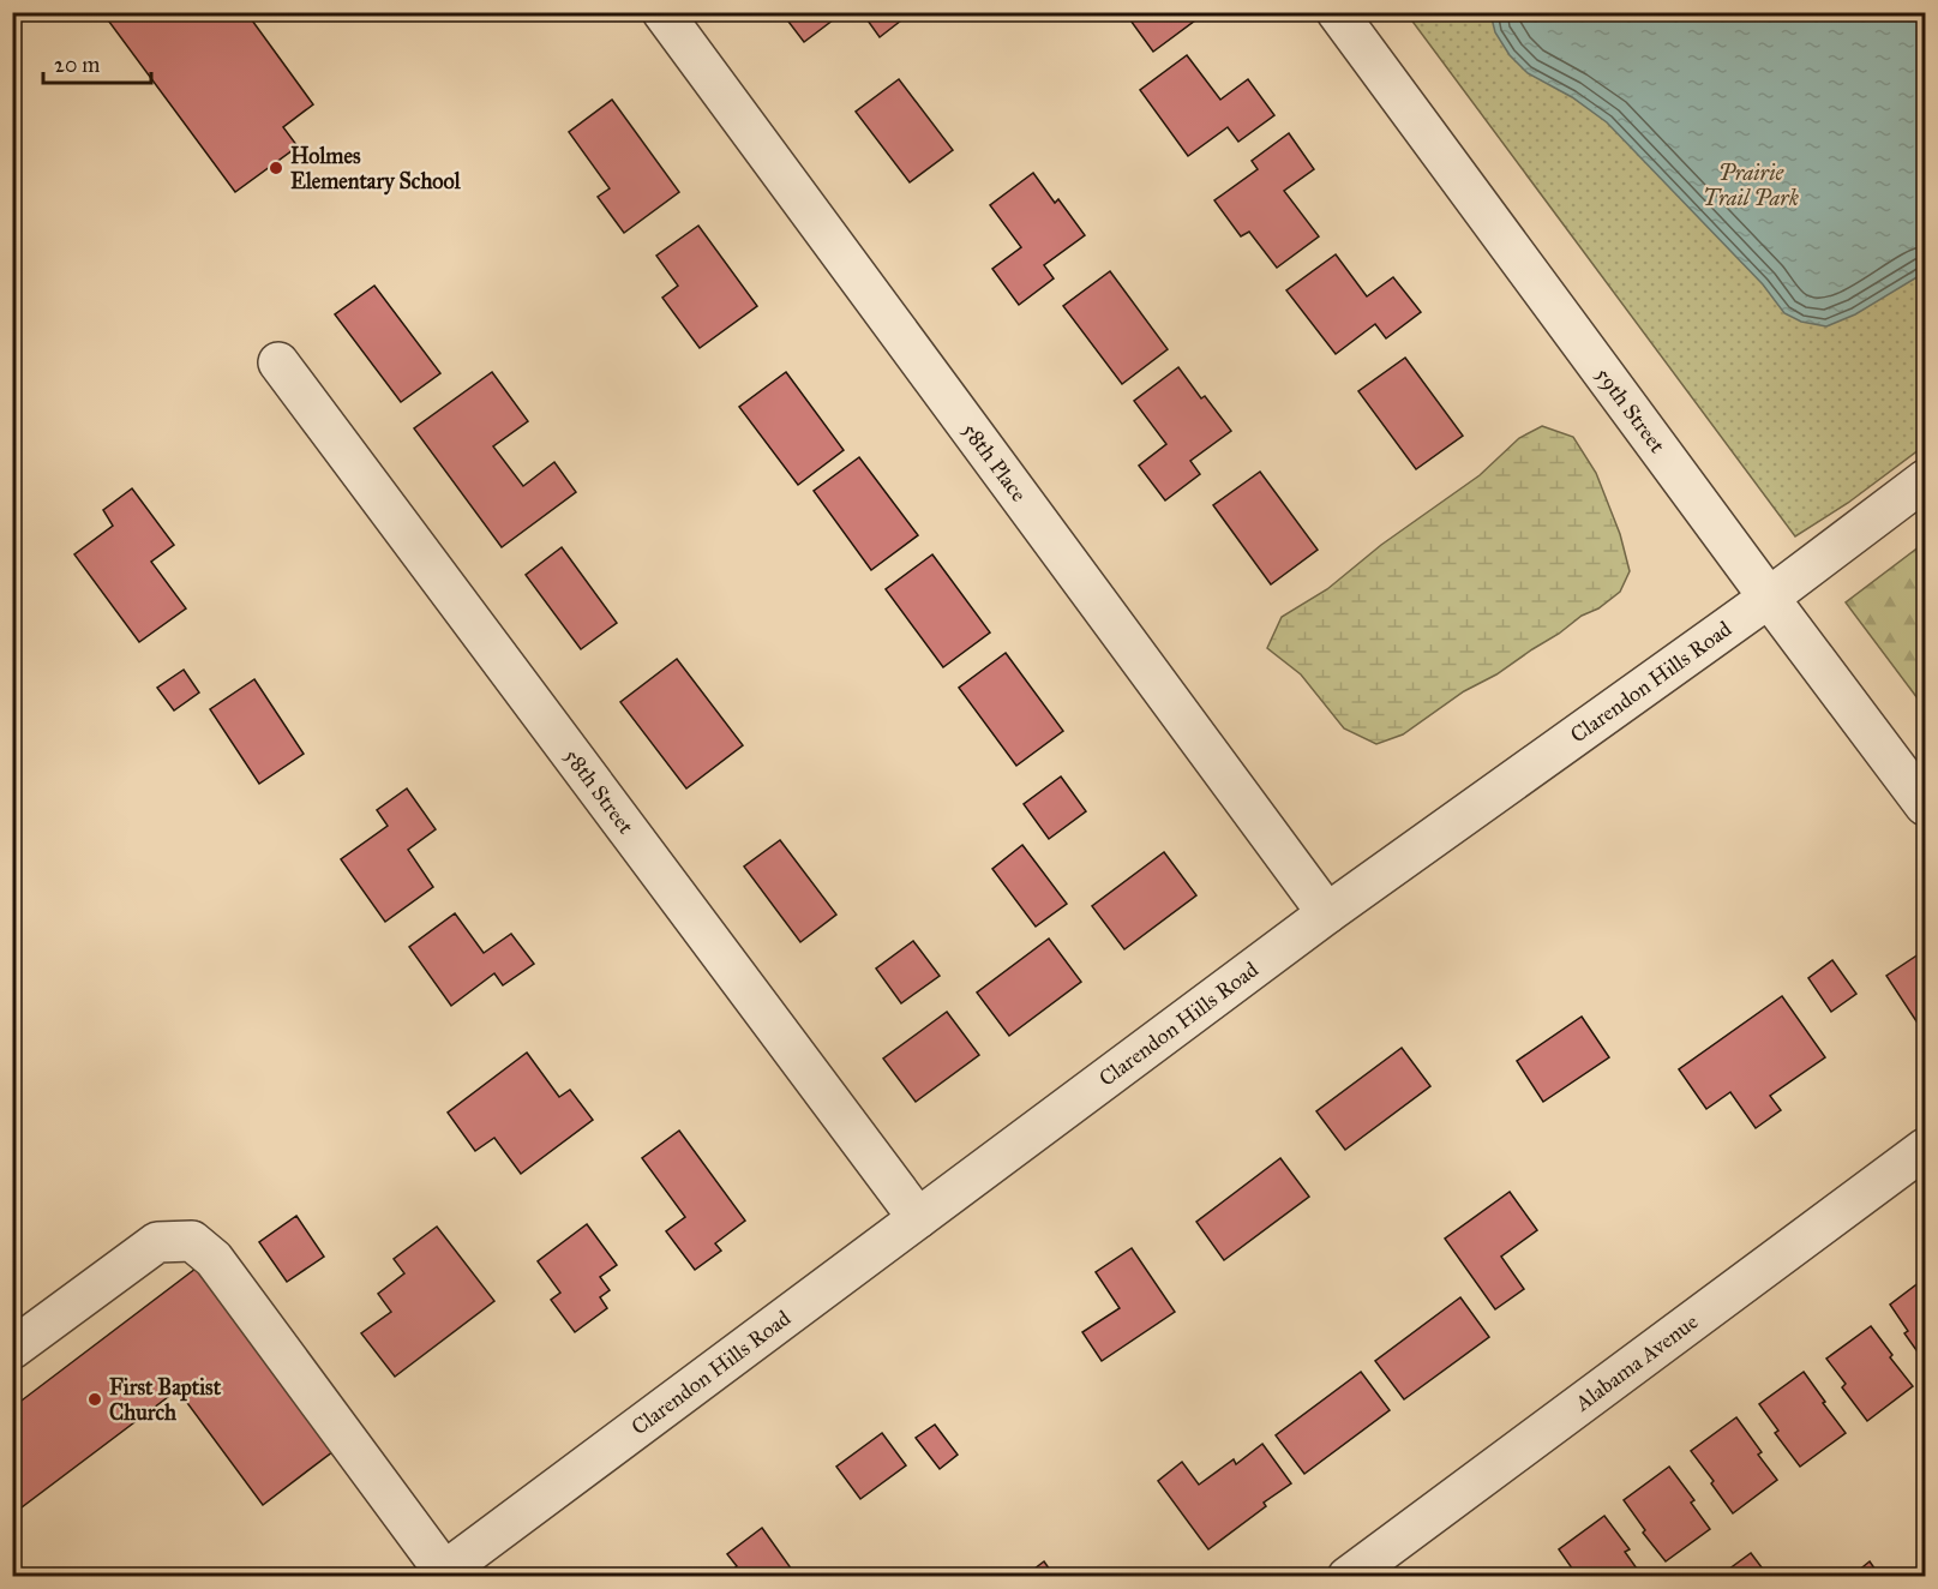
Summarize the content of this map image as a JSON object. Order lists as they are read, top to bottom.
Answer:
{
  "streets": {
    "street": [
      "59th Street",
      "58th Place",
      "Clarendon Hills Road",
      "58th Street",
      "Alabama Avenue"
    ]
  },
  "crossings": [
    ["59th Street", "Clarendon Hills Road"],
    ["58th Place", "Clarendon Hills Road"],
    ["Clarendon Hills Road", "58th Street"]
  ],
  "parks": ["Prairie Trail Park"],
  "places": ["Holmes Elementary School", "First Baptist Church"],
  "scale_bar": "20 m"
}
